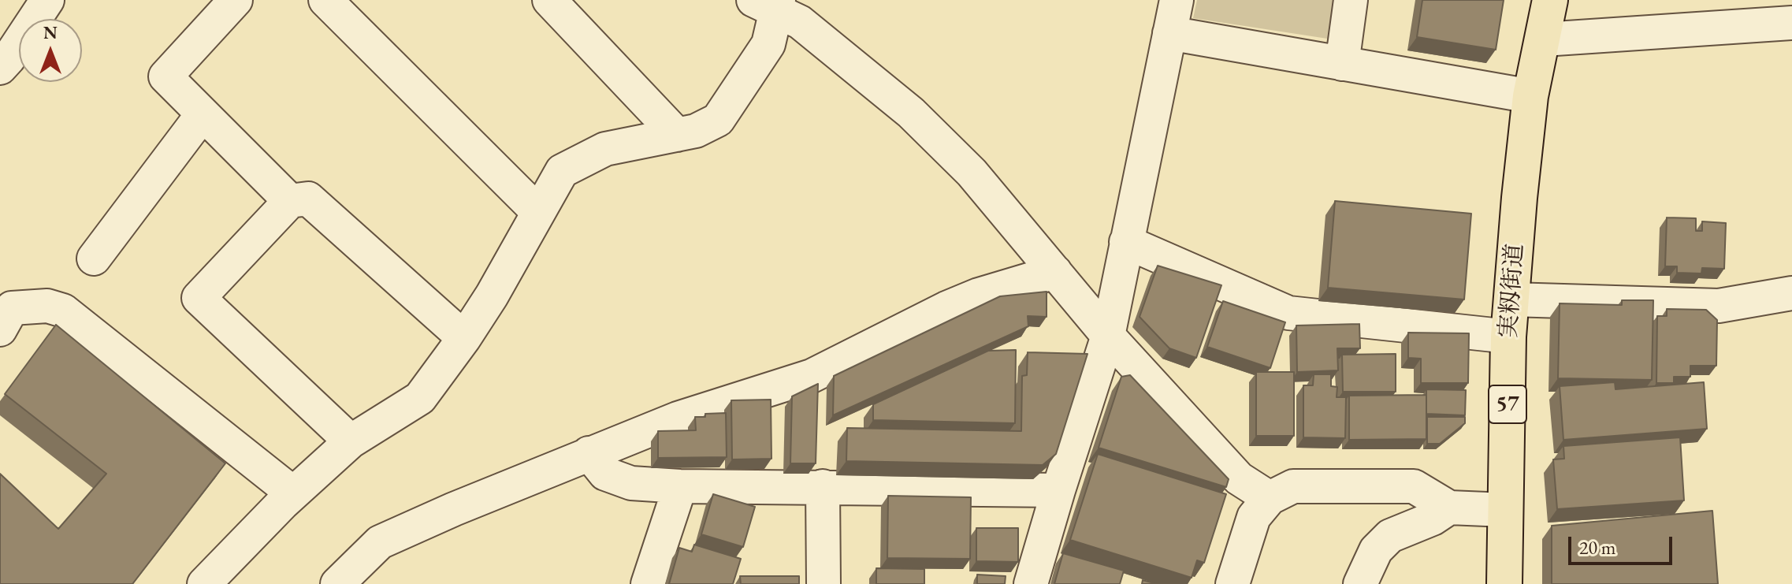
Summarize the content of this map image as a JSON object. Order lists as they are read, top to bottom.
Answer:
{
  "streets": {
    "main road": ["実籾街道", "57"]
  },
  "scale_bar": "20 m",
  "north": "top"
}
